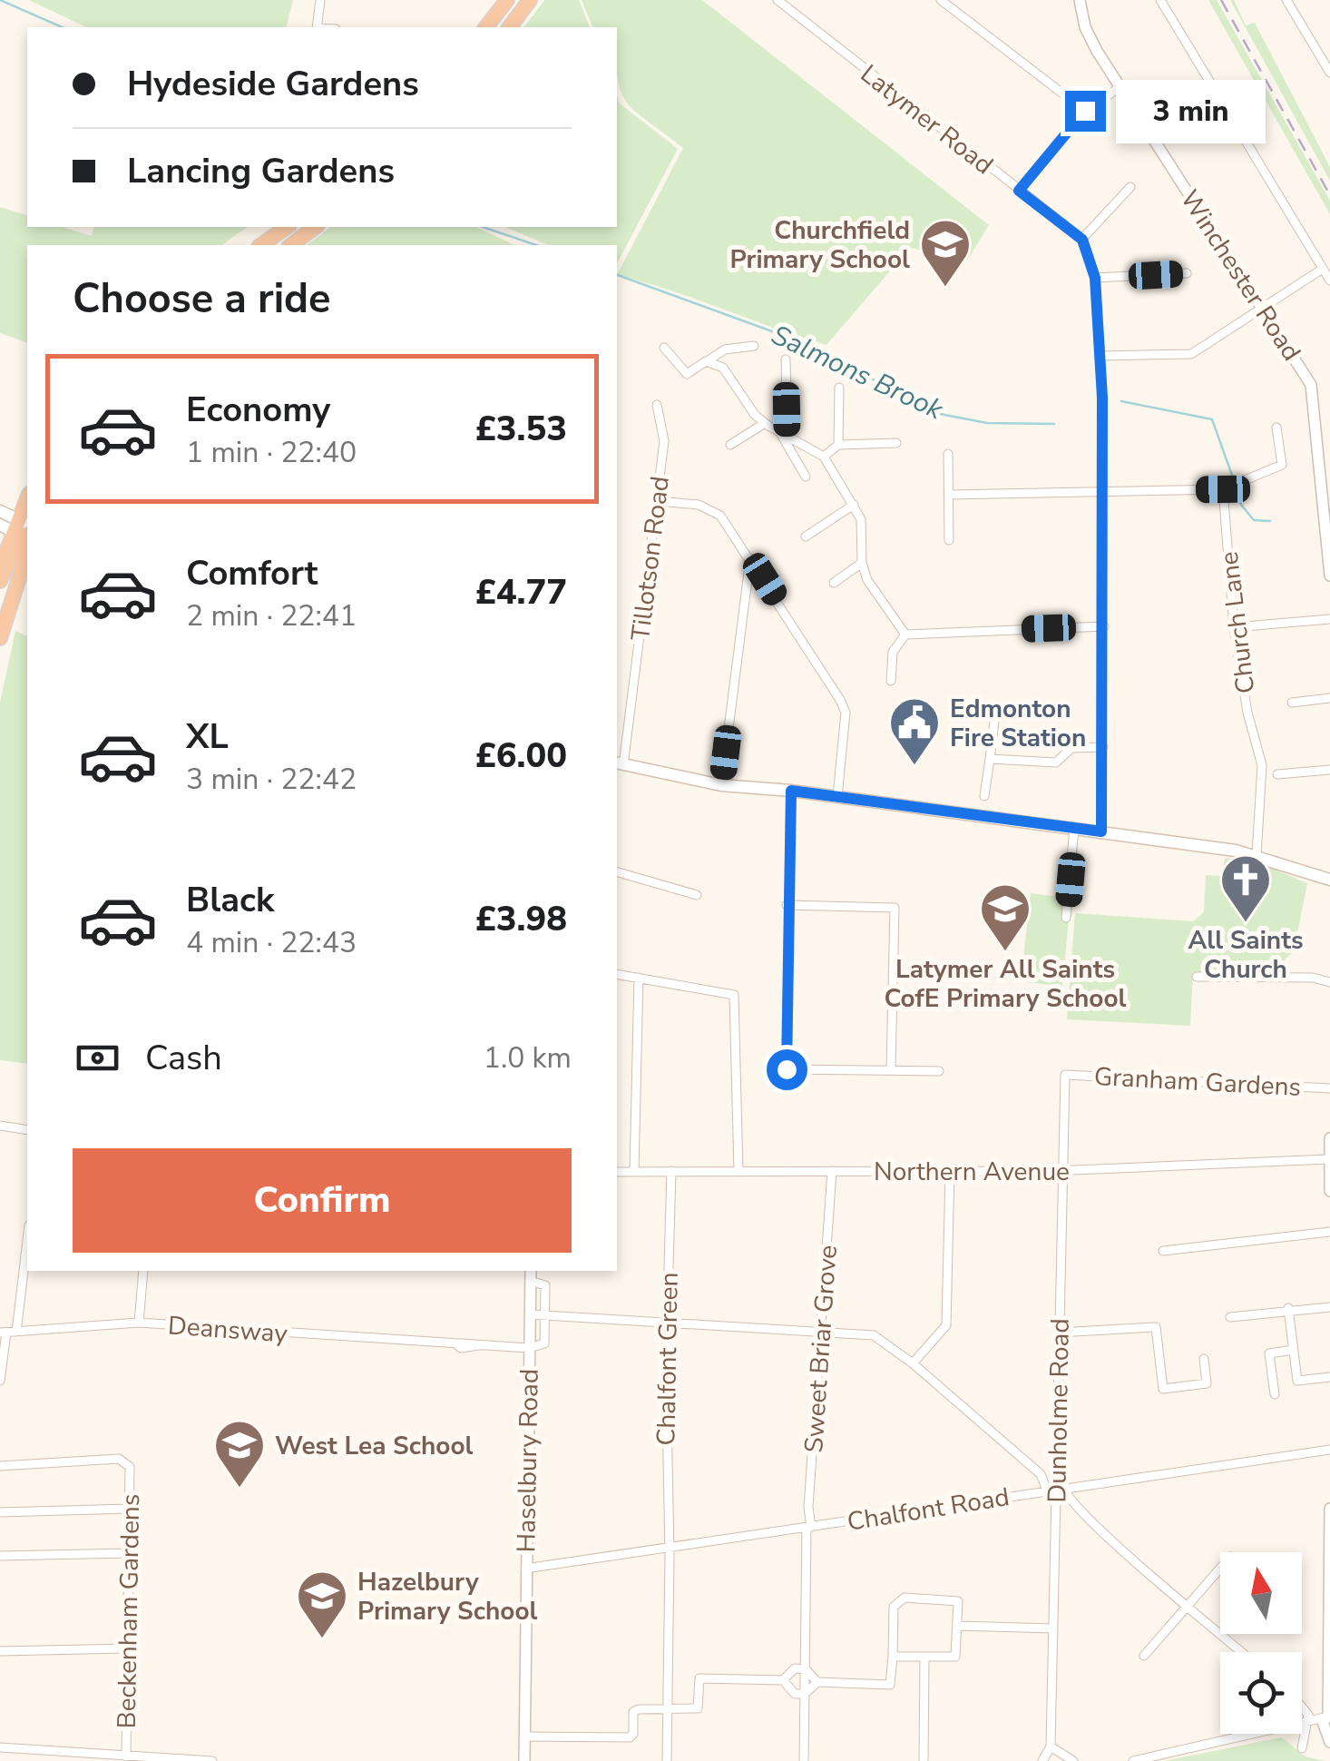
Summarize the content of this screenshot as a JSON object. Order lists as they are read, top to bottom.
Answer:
{
  "streets": {
    "street": [
      "Latymer Road",
      "Winchester Road",
      "Tillotson Road",
      "Church Lane",
      "Granham Gardens",
      "Northern Avenue",
      "Deansway",
      "Sweet Briar Grove",
      "Chalfont Green",
      "Dunholme Road",
      "Haselbury Road",
      "Chalfont Road",
      "Beckenham Gardens"
    ]
  },
  "crossings": [
    ["Granham Gardens", "Dunholme Road"],
    ["Northern Avenue", "Sweet Briar Grove"],
    ["Northern Avenue", "Chalfont Green"],
    ["Northern Avenue", "Dunholme Road"],
    ["Deansway", "Haselbury Road"],
    ["Sweet Briar Grove", "Chalfont Road"],
    ["Chalfont Green", "Chalfont Road"],
    ["Dunholme Road", "Chalfont Road"],
    ["Haselbury Road", "Chalfont Road"]
  ],
  "water": ["Salmons Brook"],
  "places": {
    "school or university": [
      "Churchfield Primary School",
      "Latymer All Saints CofE Primary School",
      "West Lea School",
      "Hazelbury Primary School"
    ],
    "public building": ["Edmonton Fire Station"],
    "church": ["All Saints Church"]
  },
  "north": "top",
  "page": {
    "banner": ["Hydeside Gardens", "Lancing Gardens"],
    "bubble": "3 min",
    "heading": "Choose a ride",
    "list": [
      {
        "name": "Economy",
        "note": "1 min · 22:40",
        "value": "£3.53"
      },
      {
        "name": "Comfort",
        "note": "2 min · 22:41",
        "value": "£4.77"
      },
      {
        "name": "XL",
        "note": "3 min · 22:42",
        "value": "£6.00"
      },
      {
        "name": "Black",
        "note": "4 min · 22:43",
        "value": "£3.98"
      }
    ],
    "pay": ["Cash", "1.0 km"],
    "buttons": "Confirm"
  }
}
